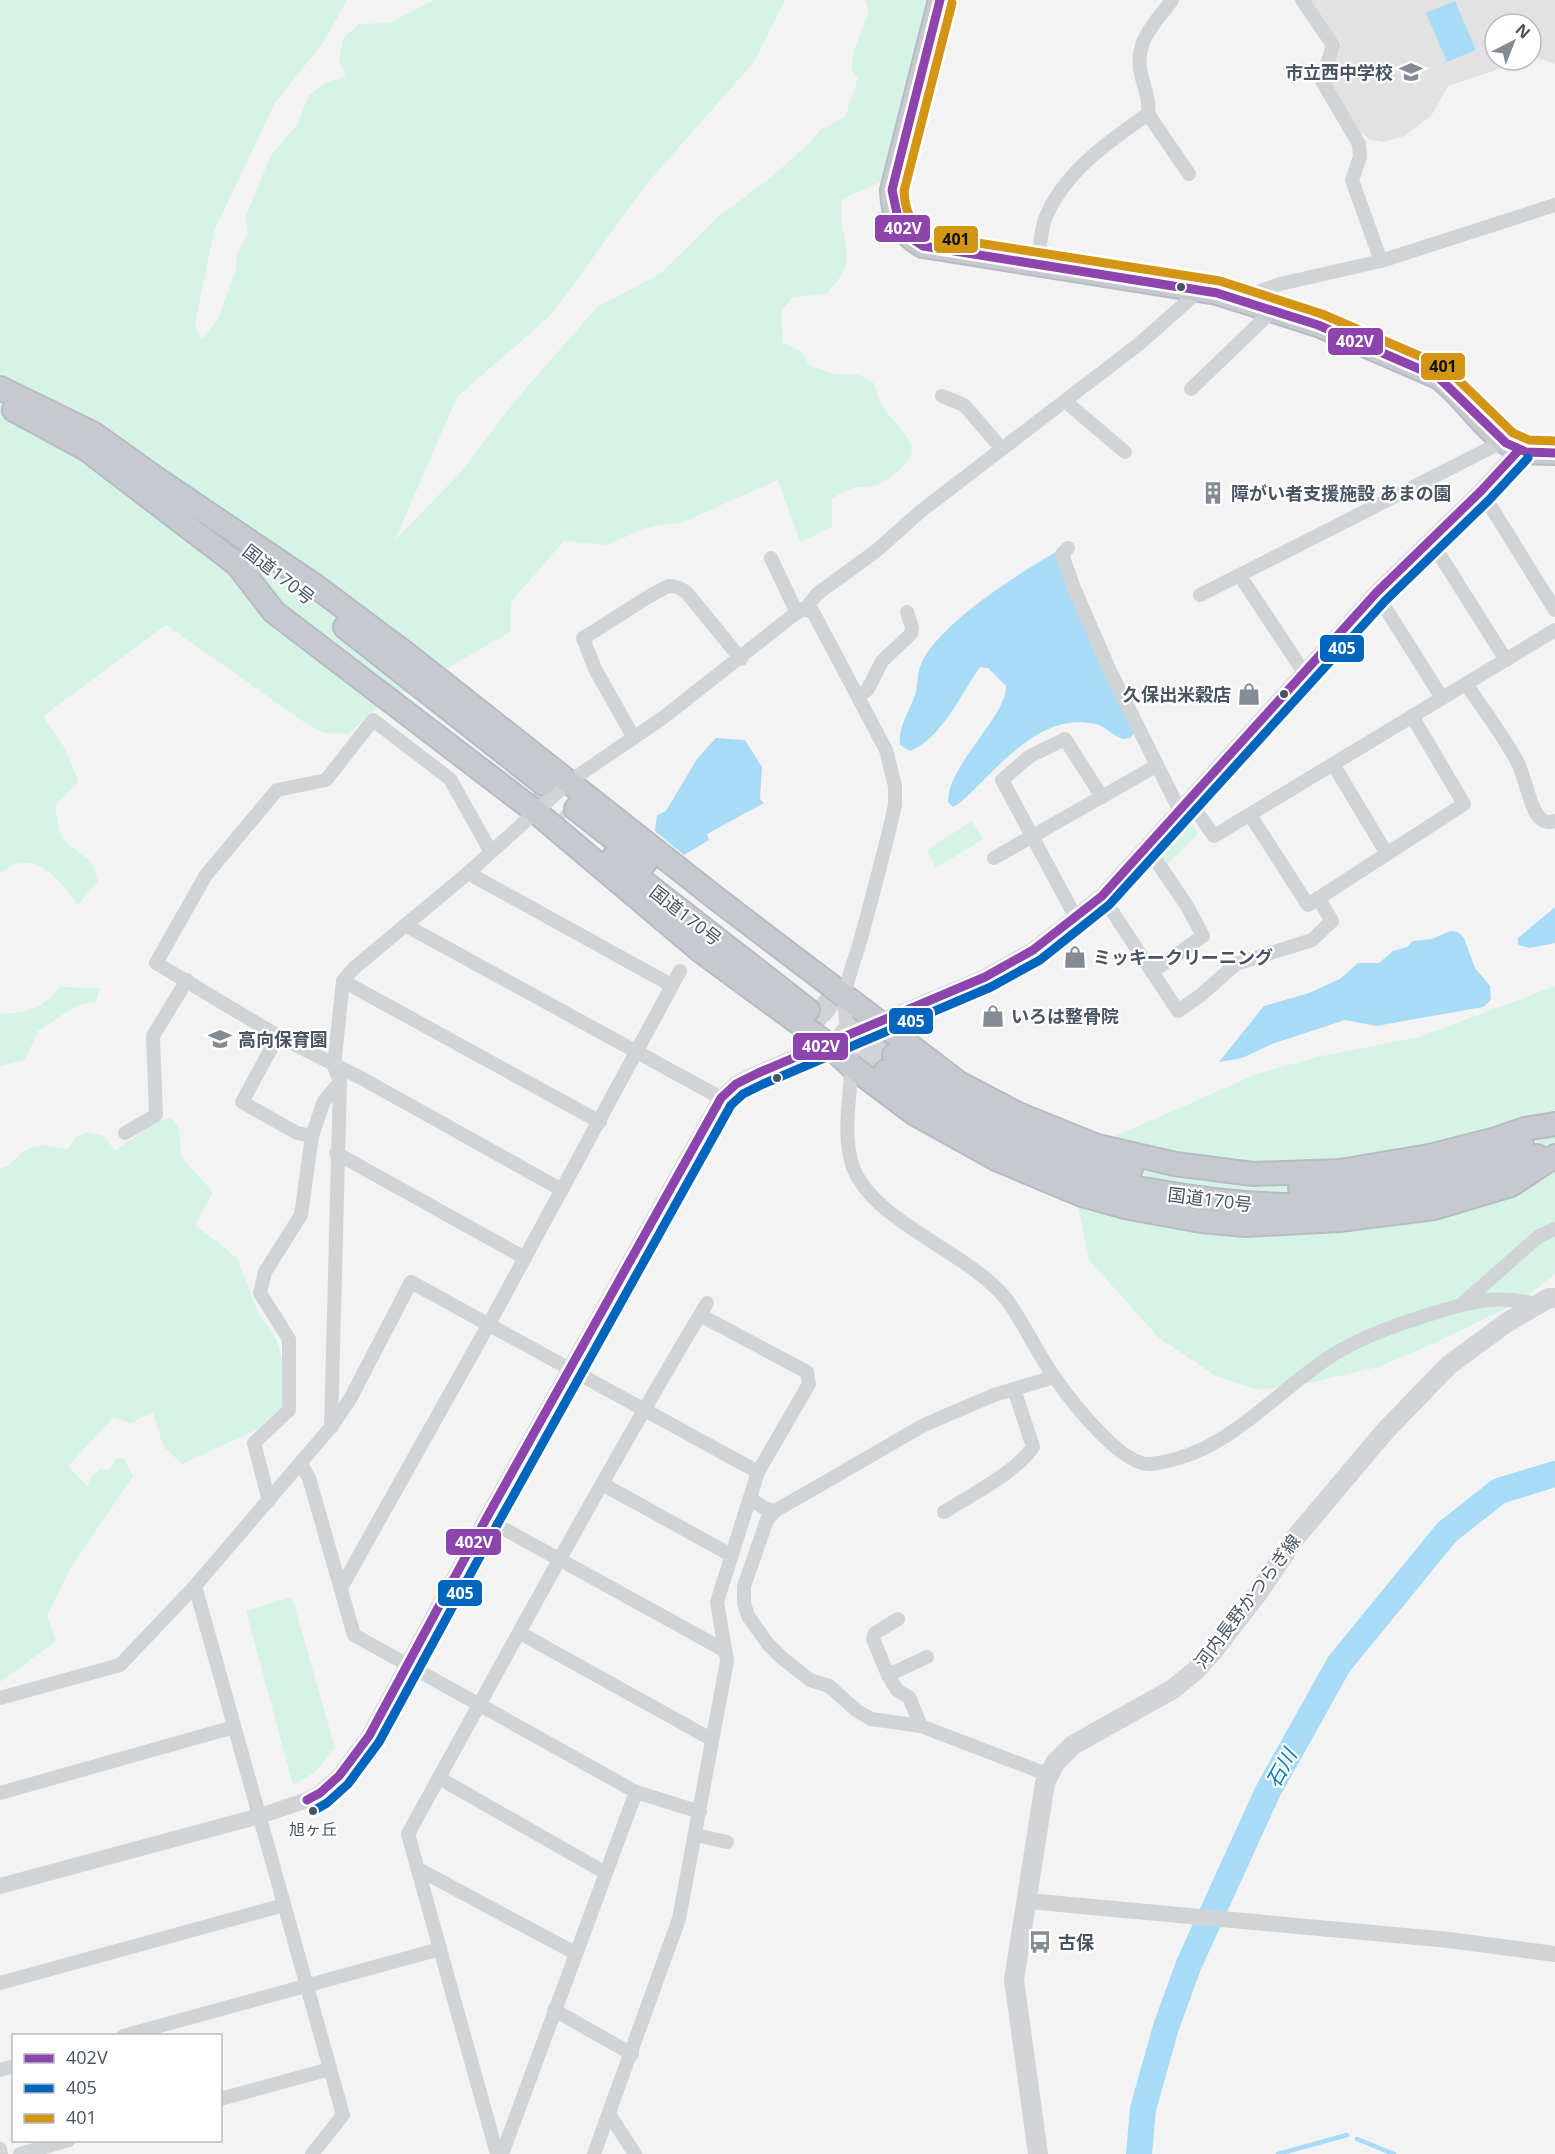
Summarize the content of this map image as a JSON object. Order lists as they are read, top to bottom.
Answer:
{
  "streets": {
    "highway": ["国道170号"],
    "main road": ["河内長野かつらぎ線"]
  },
  "water": ["石川"],
  "places": {
    "school or university": ["市立西中学校", "高向保育園"],
    "building": ["障がい者支援施設 あまの園"],
    "shop": ["久保出米穀店", "ミッキークリーニング", "いろは整骨院"],
    "other": ["旭ヶ丘"],
    "bus stop": ["古保"]
  },
  "lines": ["transit line 402V", "transit line 401", "transit line 405"],
  "legend": ["402V", "405", "401"],
  "north": "top right"
}
